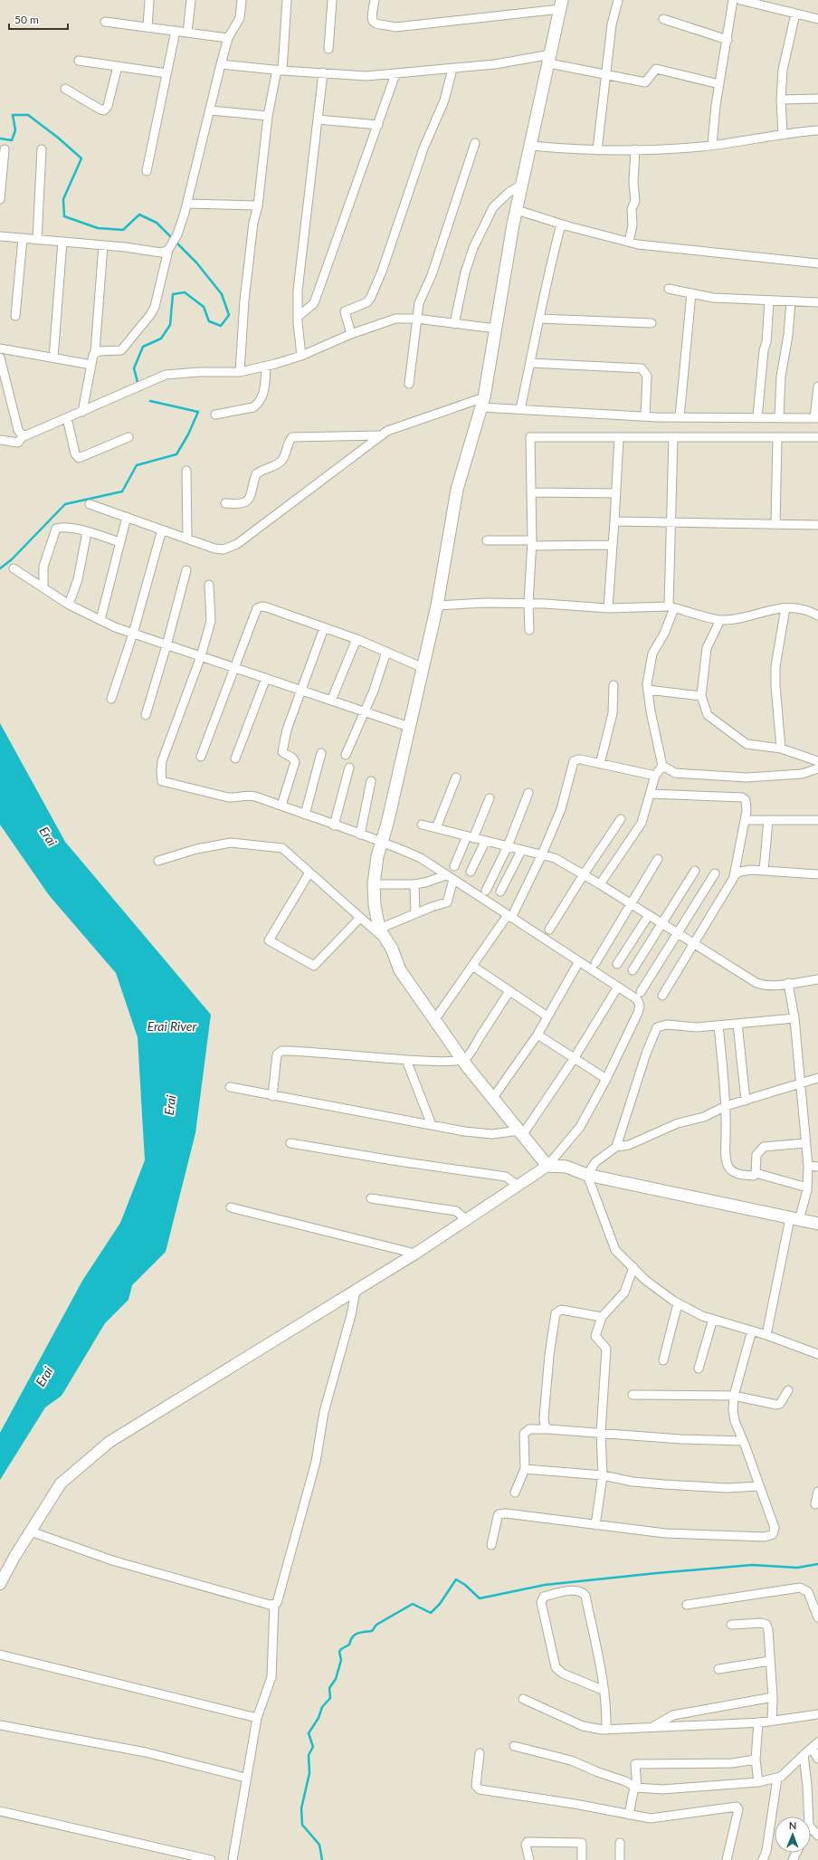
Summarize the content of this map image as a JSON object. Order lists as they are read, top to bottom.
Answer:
{
  "water": ["Erai", "Erai River"],
  "scale_bar": "50 m",
  "north": "top"
}
